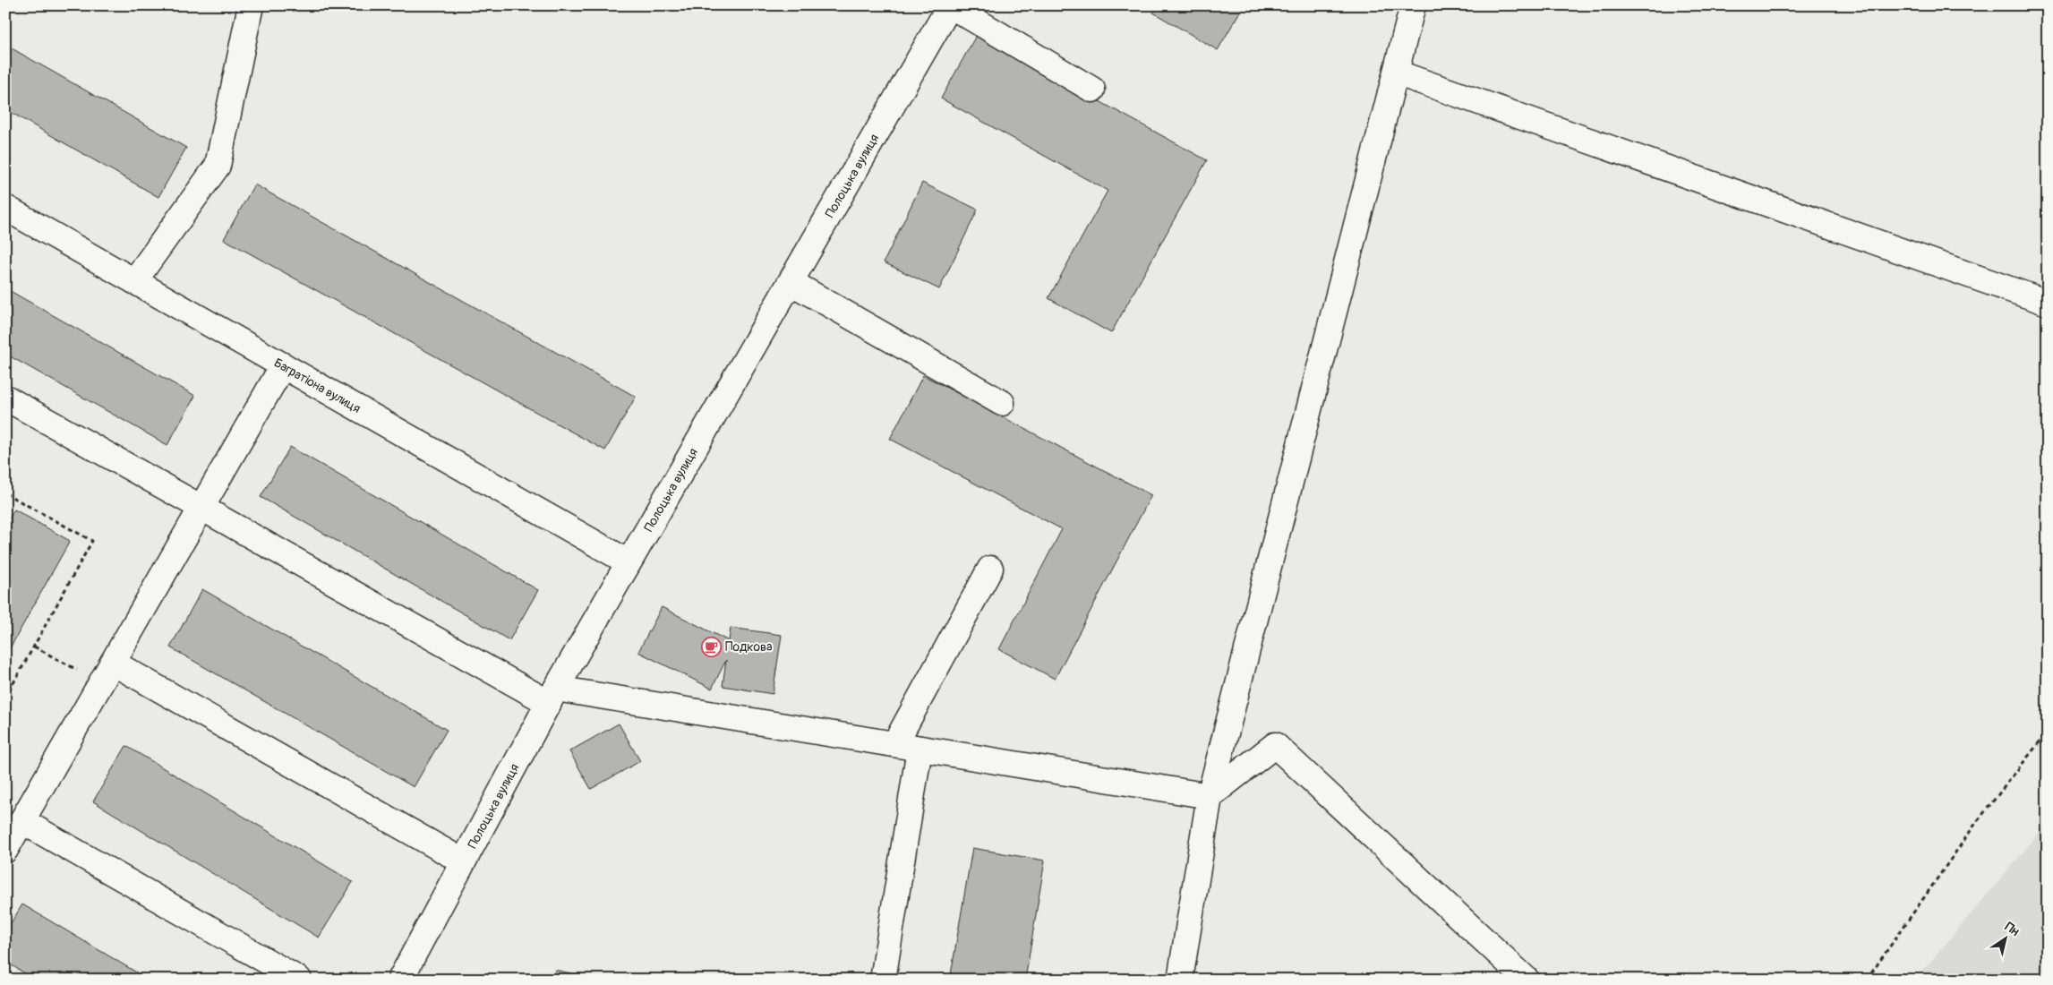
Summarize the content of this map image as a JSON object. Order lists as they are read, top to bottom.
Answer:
{
  "streets": {
    "street": ["Полоцька вулиця", "Багратіона вулиця"]
  },
  "crossings": [
    ["Полоцька вулиця", "Багратіона вулиця"]
  ],
  "places": {
    "cafe": ["Подкова"]
  },
  "north": "top right"
}
